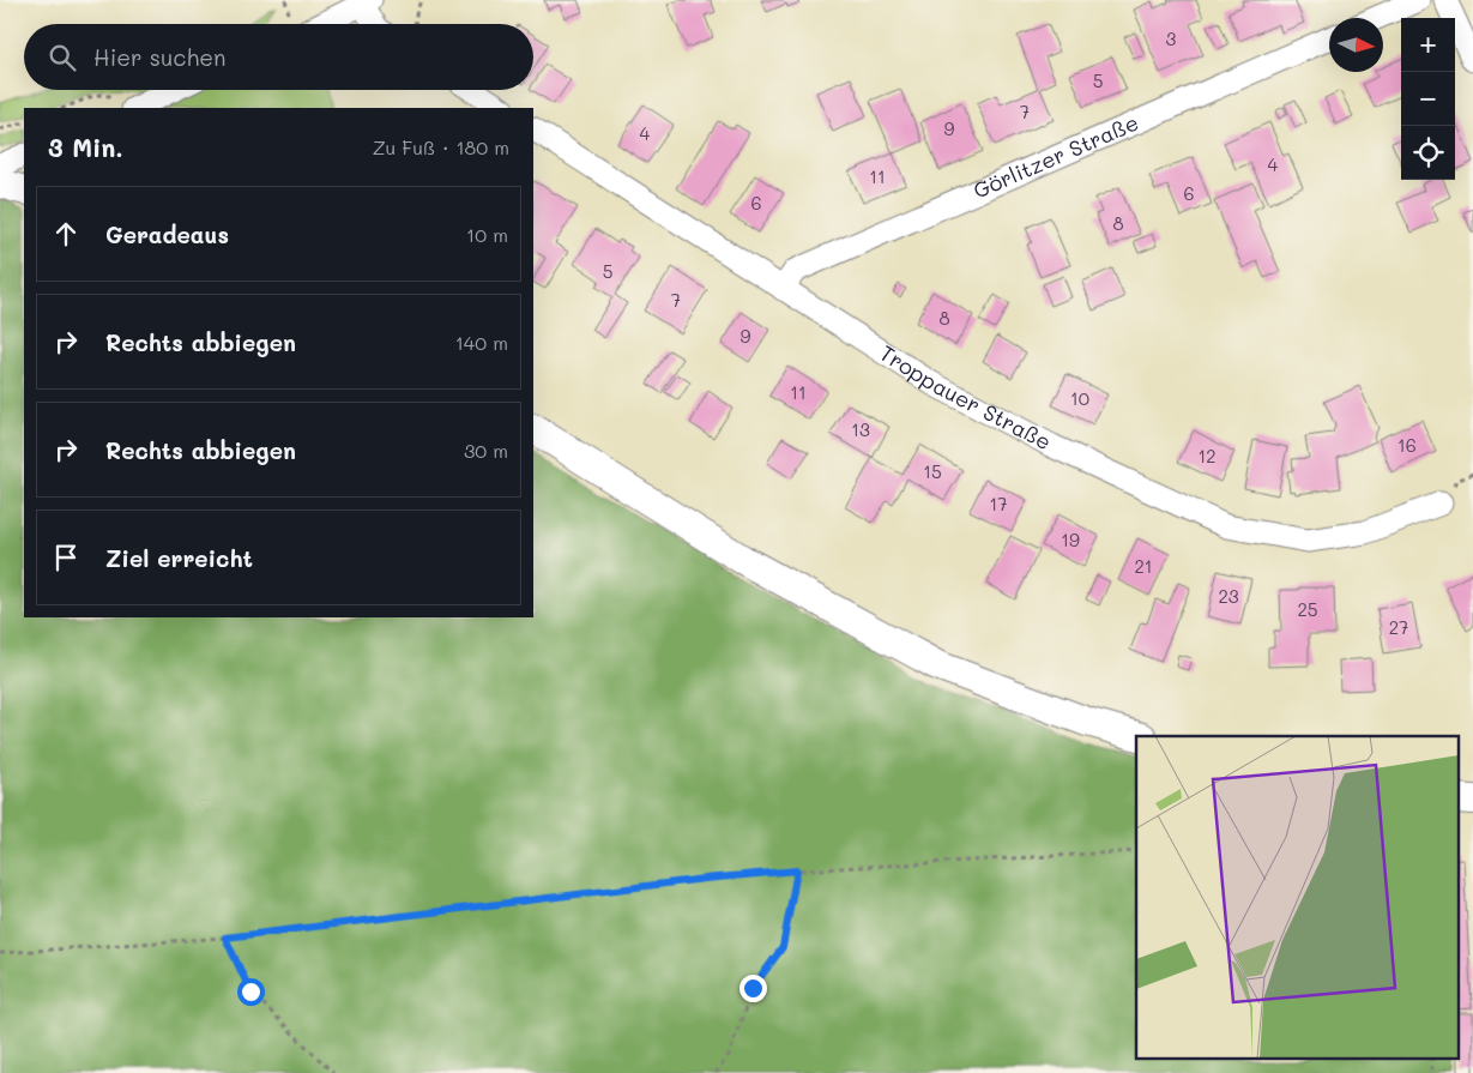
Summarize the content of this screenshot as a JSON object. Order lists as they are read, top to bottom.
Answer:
{
  "streets": {
    "street": ["Görlitzer Straße", "Troppauer Straße"]
  },
  "crossings": [
    ["Görlitzer Straße", "Troppauer Straße"]
  ],
  "house_numbers": [
    "3",
    "5",
    "7",
    "9",
    "4",
    "4",
    "11",
    "6",
    "6",
    "8",
    "5",
    "7",
    "8",
    "9",
    "11",
    "10",
    "13",
    "16",
    "12",
    "15",
    "17",
    "19",
    "21",
    "23",
    "25",
    "27"
  ],
  "north": "right",
  "page": {
    "map_buttons": ["+", "−"],
    "search": "Hier suchen",
    "heading": ["3 Min.", "Zu Fuß · 180 m"],
    "list": [
      ["Geradeaus", "10 m"],
      ["Rechts abbiegen", "140 m"],
      ["Rechts abbiegen", "30 m"],
      "Ziel erreicht"
    ]
  }
}
